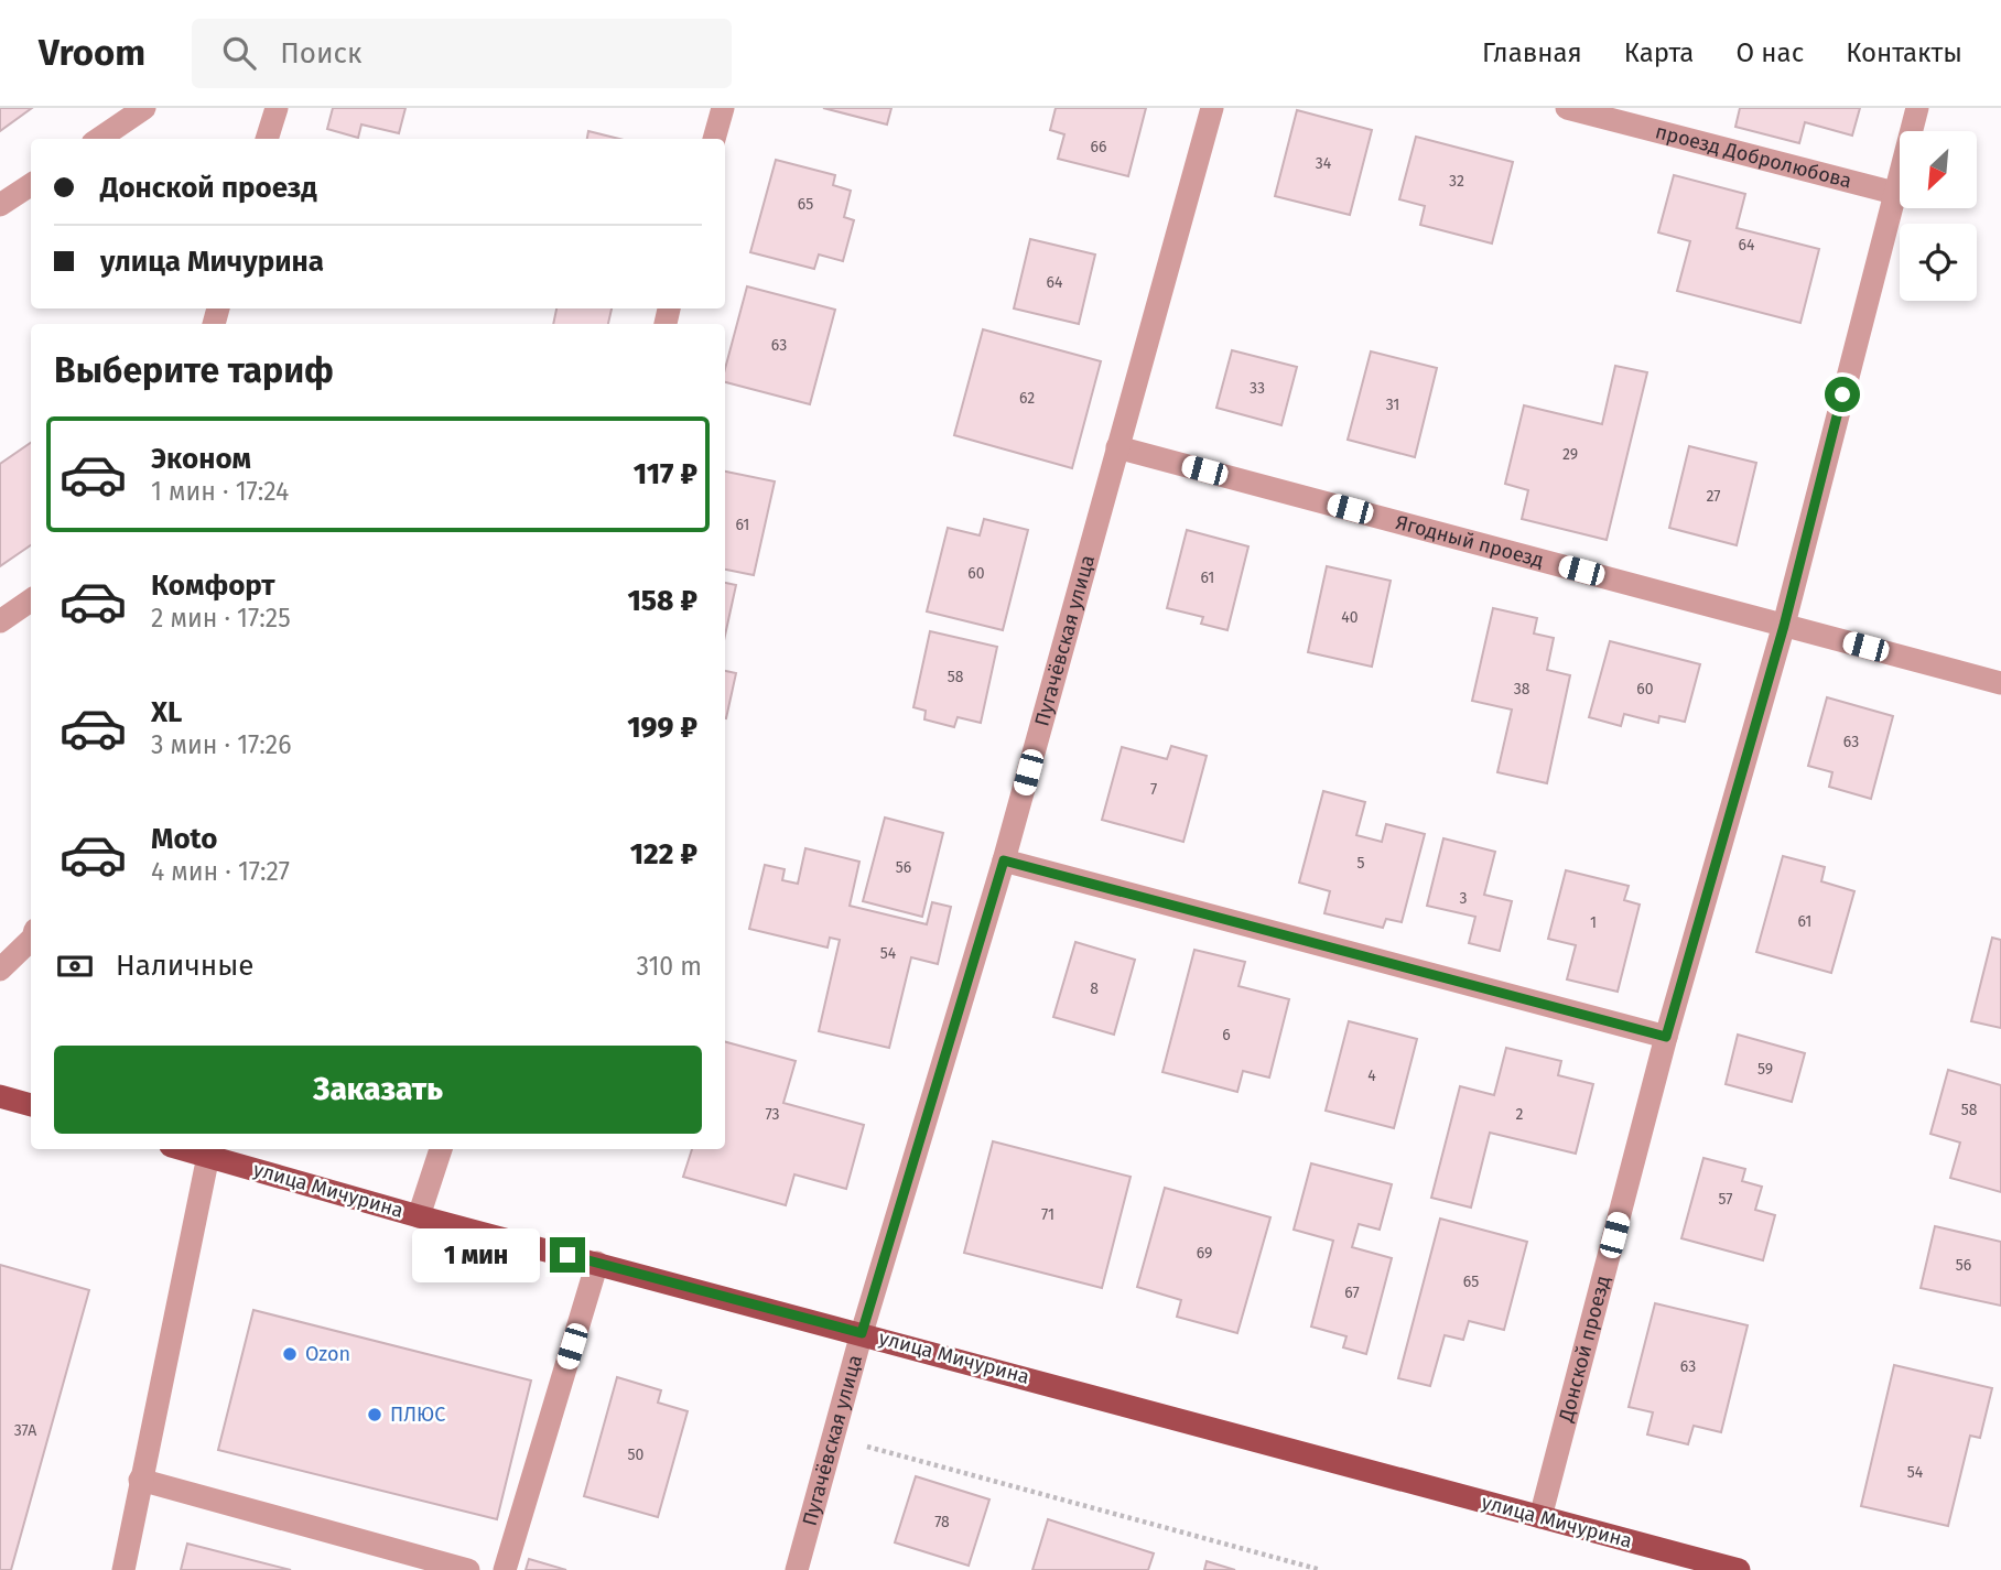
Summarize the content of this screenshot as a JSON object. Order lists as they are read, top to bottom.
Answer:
{
  "streets": {
    "main road": ["улица Мичурина"],
    "street": [
      "проезд Добролюбова",
      "Ягодный проезд",
      "Пугачёвская улица",
      "Донской проезд"
    ]
  },
  "crossings": [
    ["проезд Добролюбова", "Донской проезд"],
    ["Ягодный проезд", "Пугачёвская улица"],
    ["Ягодный проезд", "Донской проезд"],
    ["Пугачёвская улица", "улица Мичурина"],
    ["улица Мичурина", "Донской проезд"]
  ],
  "places": ["Ozon", "ПЛЮС"],
  "house_numbers": [
    "66",
    "34",
    "32",
    "65",
    "64",
    "64",
    "63",
    "33",
    "62",
    "31",
    "29",
    "27",
    "61",
    "60",
    "61",
    "40",
    "58",
    "38",
    "60",
    "63",
    "7",
    "5",
    "56",
    "3",
    "61",
    "1",
    "54",
    "8",
    "6",
    "59",
    "4",
    "58",
    "73",
    "2",
    "57",
    "71",
    "69",
    "56",
    "65",
    "67",
    "63",
    "37А",
    "50",
    "54",
    "78"
  ],
  "north": "bottom left",
  "page": {
    "header": "Vroom",
    "search": "Поиск",
    "nav": [
      "Главная",
      "Карта",
      "О нас",
      "Контакты"
    ],
    "banner": ["Донской проезд", "улица Мичурина"],
    "heading": "Выберите тариф",
    "list": [
      {
        "name": "Эконом",
        "note": "1 мин · 17:24",
        "value": "117 ₽"
      },
      {
        "name": "Комфорт",
        "note": "2 мин · 17:25",
        "value": "158 ₽"
      },
      {
        "name": "XL",
        "note": "3 мин · 17:26",
        "value": "199 ₽"
      },
      {
        "name": "Moto",
        "note": "4 мин · 17:27",
        "value": "122 ₽"
      }
    ],
    "pay": ["Наличные", "310 m"],
    "buttons": "Заказать",
    "bubble": "1 мин"
  }
}
